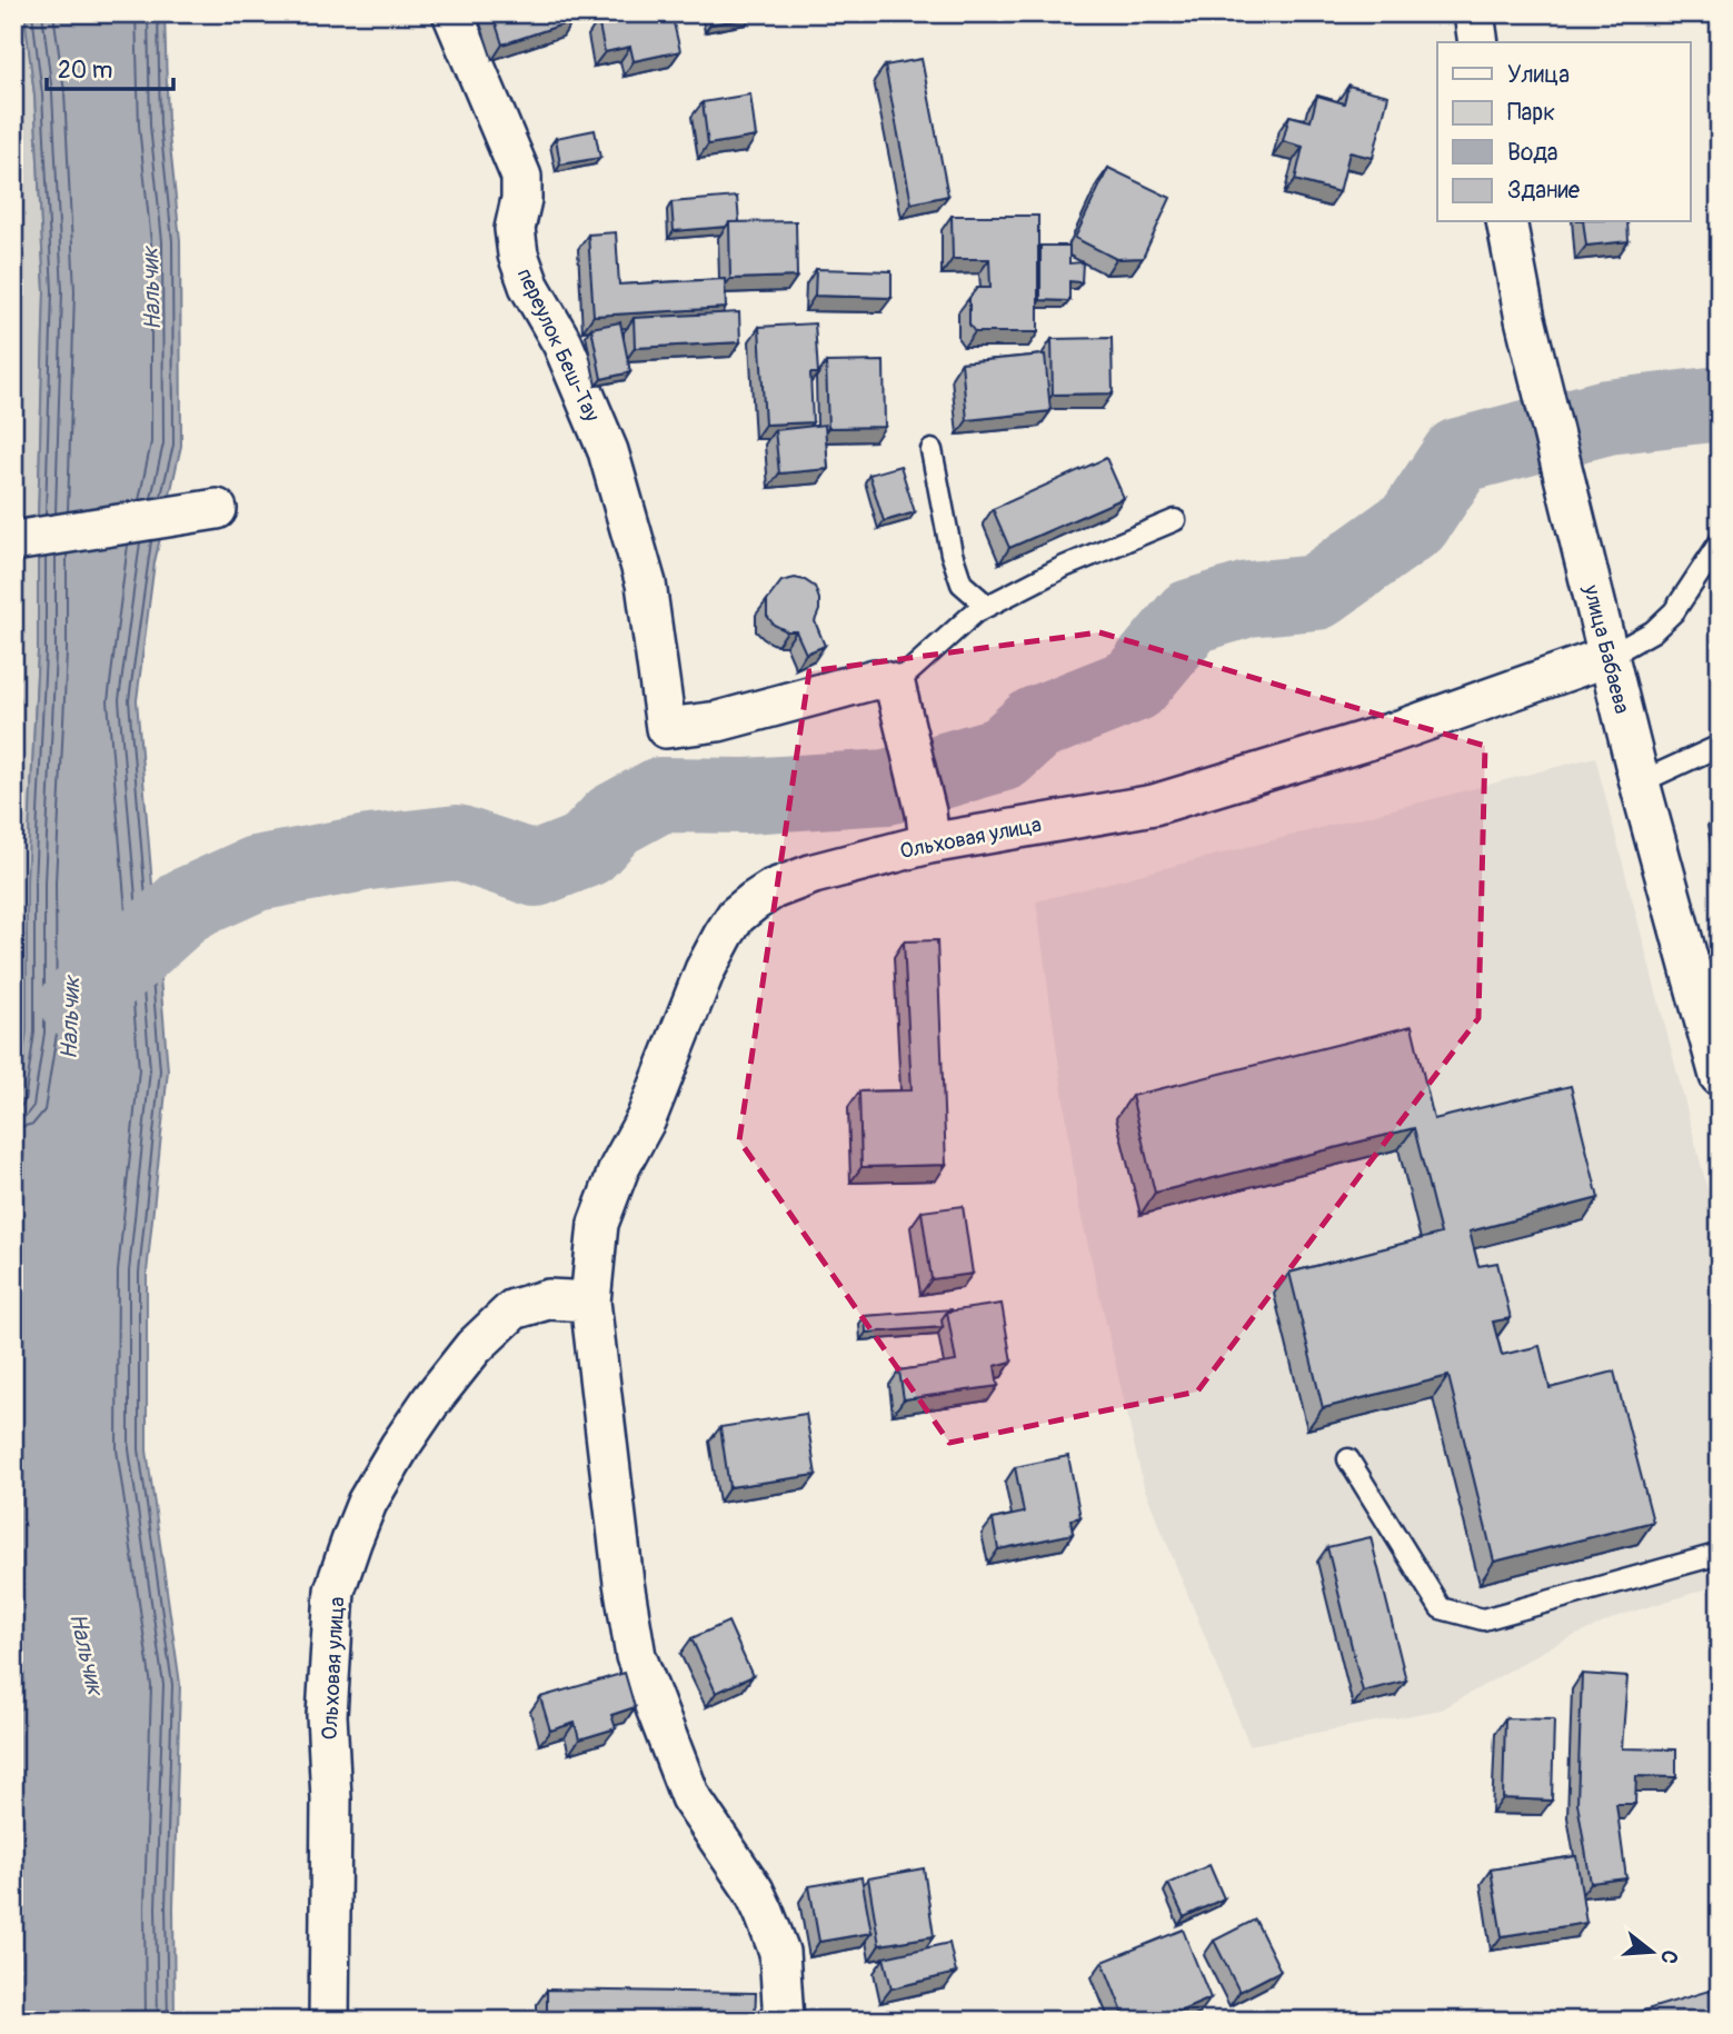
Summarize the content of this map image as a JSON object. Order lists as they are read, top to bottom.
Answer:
{
  "streets": {
    "street": ["переулок Беш-Тау", "улица Бабаева", "Ольховая улица"]
  },
  "crossings": [
    ["улица Бабаева", "Ольховая улица"]
  ],
  "water": ["Нальчик"],
  "legend": [
    "Улица",
    "Парк",
    "Вода",
    "Здание"
  ],
  "scale_bar": "20 m",
  "north": "right"
}
